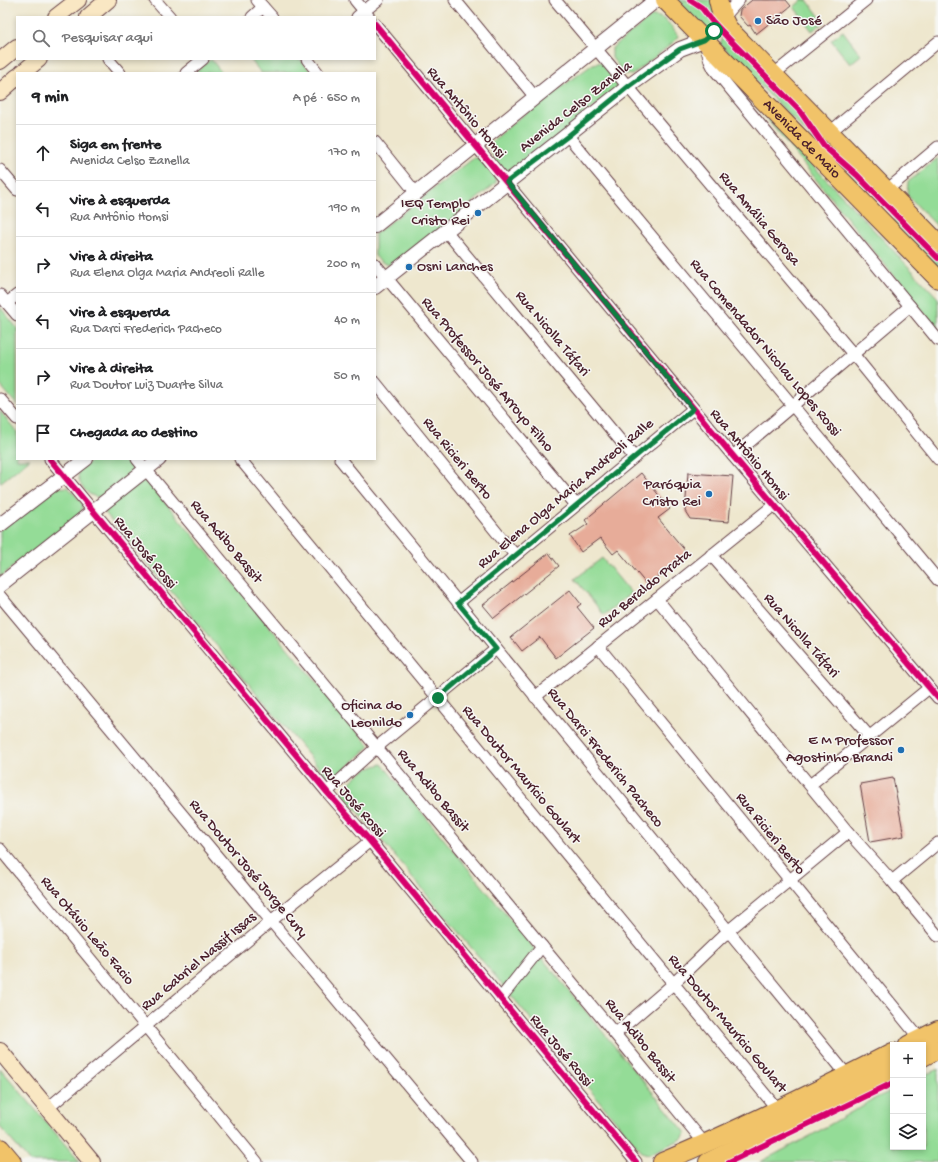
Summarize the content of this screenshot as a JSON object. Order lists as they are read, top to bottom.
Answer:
{
  "streets": {
    "main road": ["Avenida de Maio"],
    "street": [
      "Avenida Celso Zanella",
      "Rua Antônio Homsi",
      "Rua Amália Gerosa",
      "Rua Nicolla Táfari",
      "Rua Comendador Nicolau Lopes Rossi",
      "Rua Professor José Arroyo Filho",
      "Rua Ricieri Berto",
      "Rua Elena Olga Maria Andreoli Ralle",
      "Rua Adibo Bassit",
      "Rua José Rossi",
      "Rua Beraldo Prata",
      "Rua Darci Frederich Pacheco",
      "Rua Doutor Maurício Goulart",
      "Rua Doutor José Jorge Cury",
      "Rua Otávio Leão Facio",
      "Rua Gabriel Nassif Issas"
    ]
  },
  "crossings": [
    ["Avenida Celso Zanella", "Rua Antônio Homsi"],
    ["Avenida Celso Zanella", "Avenida de Maio"],
    ["Avenida Celso Zanella", "Rua Amália Gerosa"],
    ["Avenida Celso Zanella", "Rua Nicolla Táfari"],
    ["Avenida Celso Zanella", "Rua Comendador Nicolau Lopes Rossi"],
    ["Avenida Celso Zanella", "Rua Professor José Arroyo Filho"],
    ["Rua Antônio Homsi", "Rua Elena Olga Maria Andreoli Ralle"],
    ["Rua Antônio Homsi", "Rua Beraldo Prata"],
    ["Rua Nicolla Táfari", "Rua Elena Olga Maria Andreoli Ralle"],
    ["Rua Nicolla Táfari", "Rua Beraldo Prata"],
    ["Rua Professor José Arroyo Filho", "Rua Elena Olga Maria Andreoli Ralle"],
    ["Rua Ricieri Berto", "Rua Elena Olga Maria Andreoli Ralle"],
    ["Rua Ricieri Berto", "Rua Beraldo Prata"],
    ["Rua Elena Olga Maria Andreoli Ralle", "Rua Darci Frederich Pacheco"],
    ["Rua José Rossi", "Rua Gabriel Nassif Issas"],
    ["Rua Beraldo Prata", "Rua Darci Frederich Pacheco"],
    ["Rua Doutor José Jorge Cury", "Rua Gabriel Nassif Issas"],
    ["Rua Otávio Leão Facio", "Rua Gabriel Nassif Issas"]
  ],
  "places": [
    "São José",
    "IEQ Templo Cristo Rei",
    "Osni Lanches",
    "Paróquia Cristo Rei",
    "Oficina do Leonildo",
    "E M Professor Agostinho Brandi"
  ],
  "page": {
    "search": "Pesquisar aqui",
    "heading": ["9 min", "A pé · 650 m"],
    "list": [
      ["Siga em frente", "Avenida Celso Zanella", "170 m"],
      ["Vire à esquerda", "Rua Antônio Homsi", "190 m"],
      ["Vire à direita", "Rua Elena Olga Maria Andreoli Ralle", "200 m"],
      ["Vire à esquerda", "Rua Darci Frederich Pacheco", "40 m"],
      ["Vire à direita", "Rua Doutor Luiz Duarte Silva", "50 m"],
      "Chegada ao destino"
    ],
    "map_buttons": ["+", "−"]
  }
}
